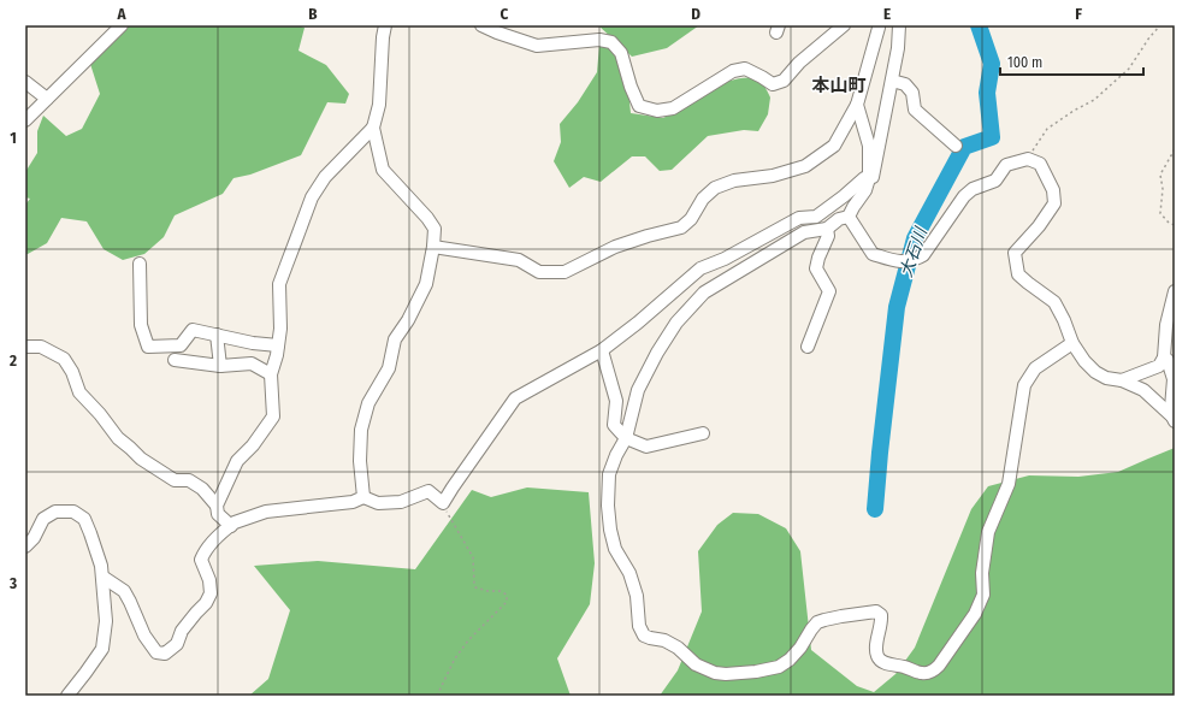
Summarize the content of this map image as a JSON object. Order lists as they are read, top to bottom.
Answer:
{
  "districts": ["本山町"],
  "water": ["大石川"],
  "scale_bar": "100 m",
  "grid": {
    "columns": [
      "A",
      "B",
      "C",
      "D",
      "E",
      "F"
    ],
    "rows": ["1", "2", "3"]
  }
}
